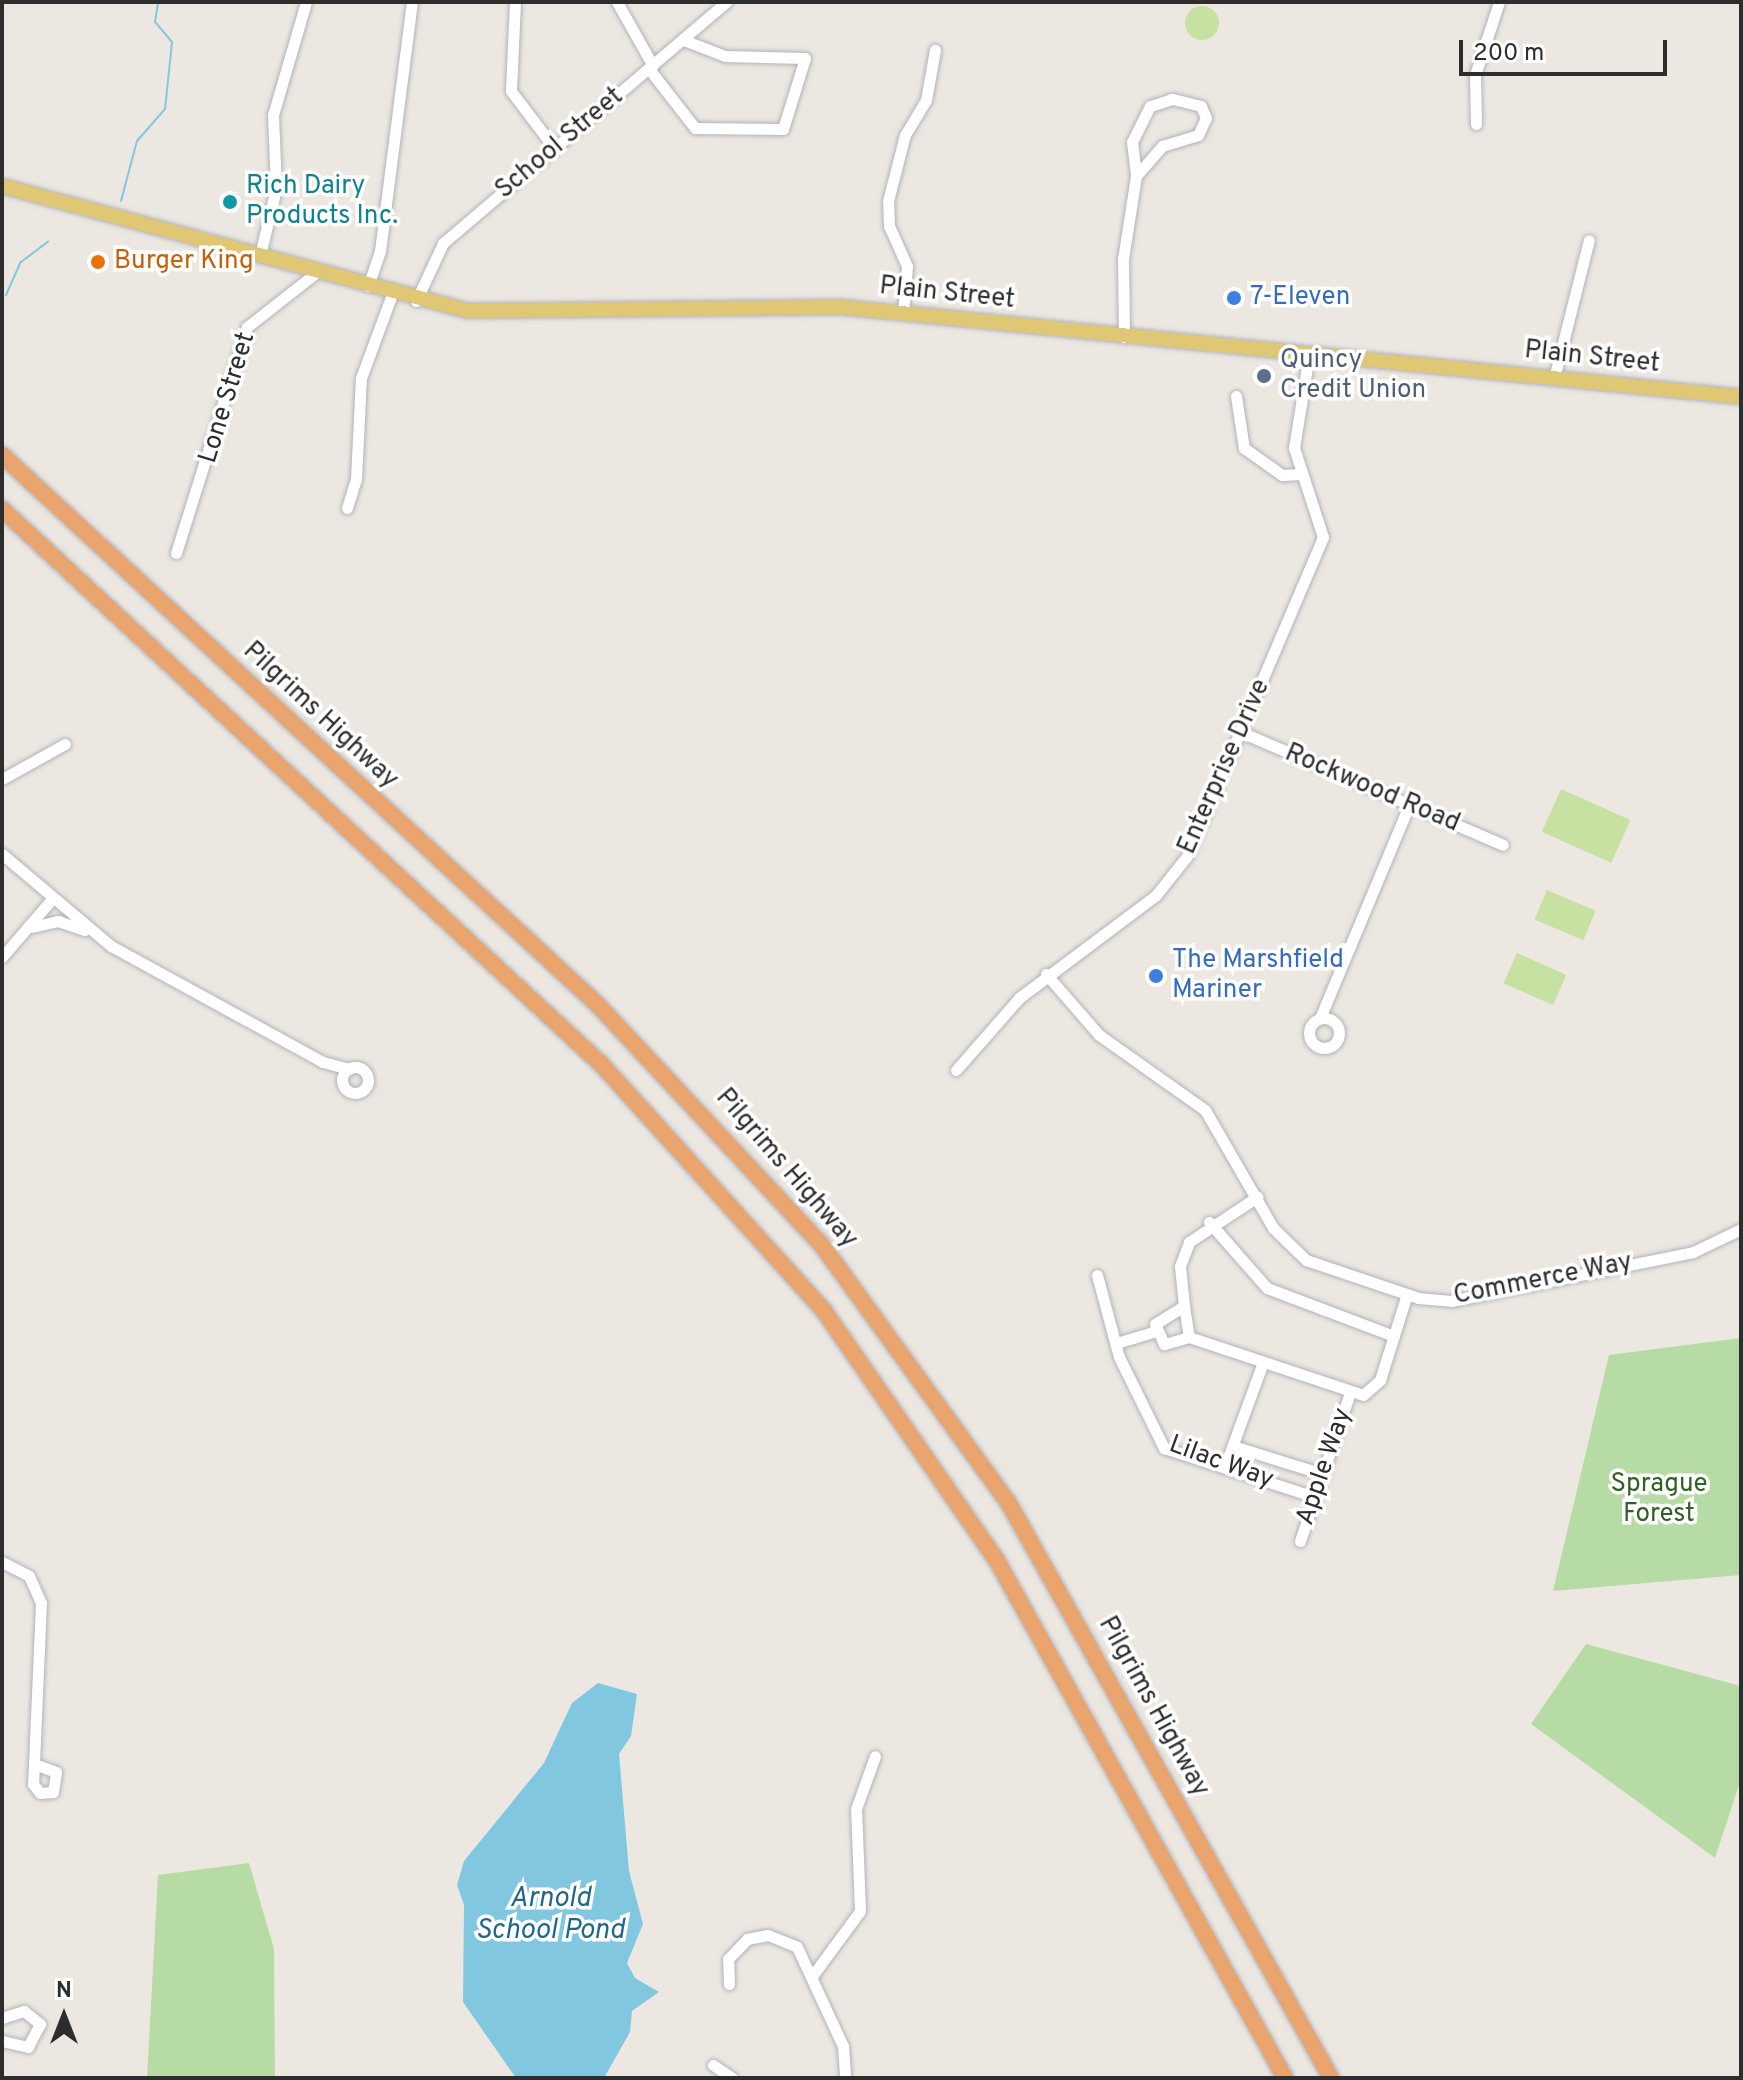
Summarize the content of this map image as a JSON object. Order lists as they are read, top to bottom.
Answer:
{
  "streets": {
    "highway": ["Pilgrims Highway"],
    "main road": ["Plain Street"],
    "street": [
      "School Street",
      "Lone Street",
      "Enterprise Drive",
      "Rockwood Road",
      "Commerce Way",
      "Lilac Way",
      "Apple Way"
    ]
  },
  "crossings": [
    ["School Street", "Plain Street"],
    ["Plain Street", "Lone Street"],
    ["Plain Street", "Enterprise Drive"],
    ["Enterprise Drive", "Rockwood Road"],
    ["Enterprise Drive", "Commerce Way"],
    ["Lilac Way", "Apple Way"]
  ],
  "water": ["Arnold School Pond"],
  "parks": ["Sprague Forest"],
  "places": [
    "Rich Dairy Products Inc.",
    "Burger King",
    "7-Eleven",
    "Quincy Credit Union",
    "The Marshfield Mariner"
  ],
  "scale_bar": "200 m",
  "north": "top"
}
